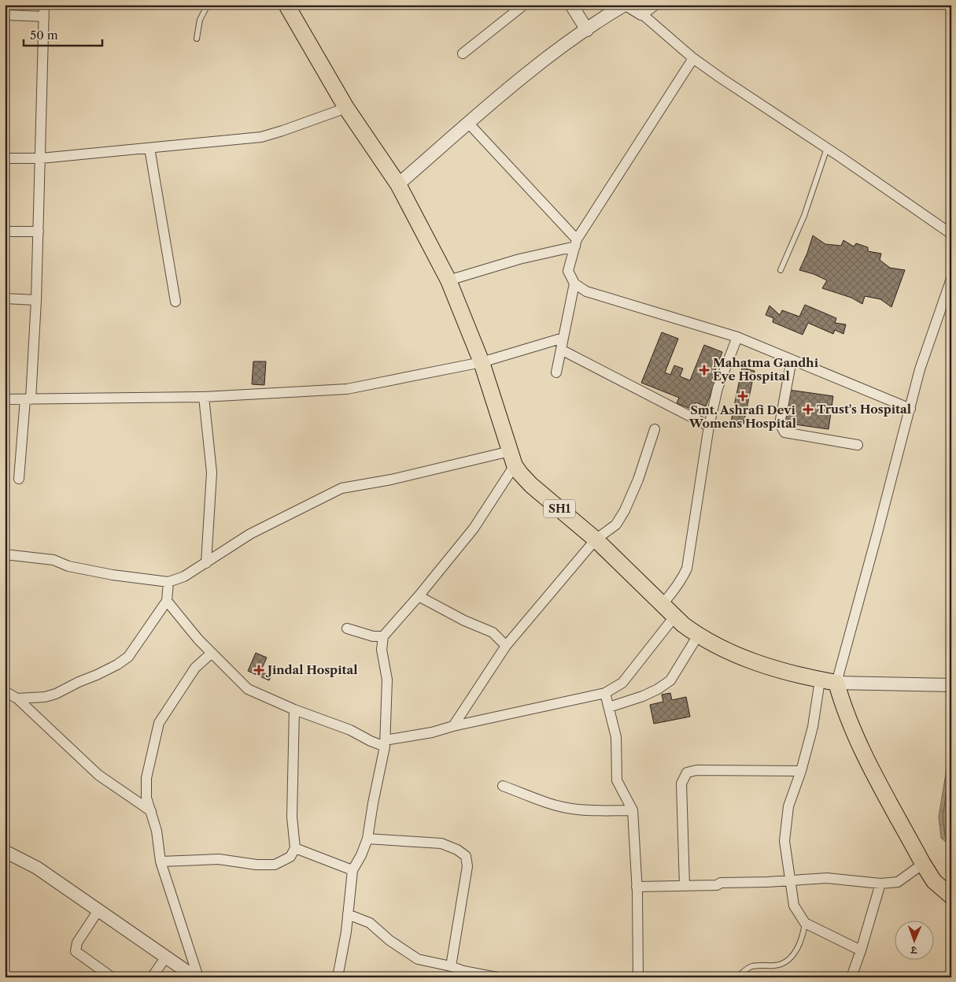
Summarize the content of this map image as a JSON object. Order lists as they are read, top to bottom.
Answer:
{
  "streets": {
    "main road": ["SH1"]
  },
  "places": {
    "health": [
      "Mahatma Gandhi Eye Hospital",
      "Smt. Ashrafi Devi Womens Hospital",
      "Trust's Hospital",
      "Jindal Hospital"
    ]
  },
  "scale_bar": "50 m",
  "north": "bottom"
}
